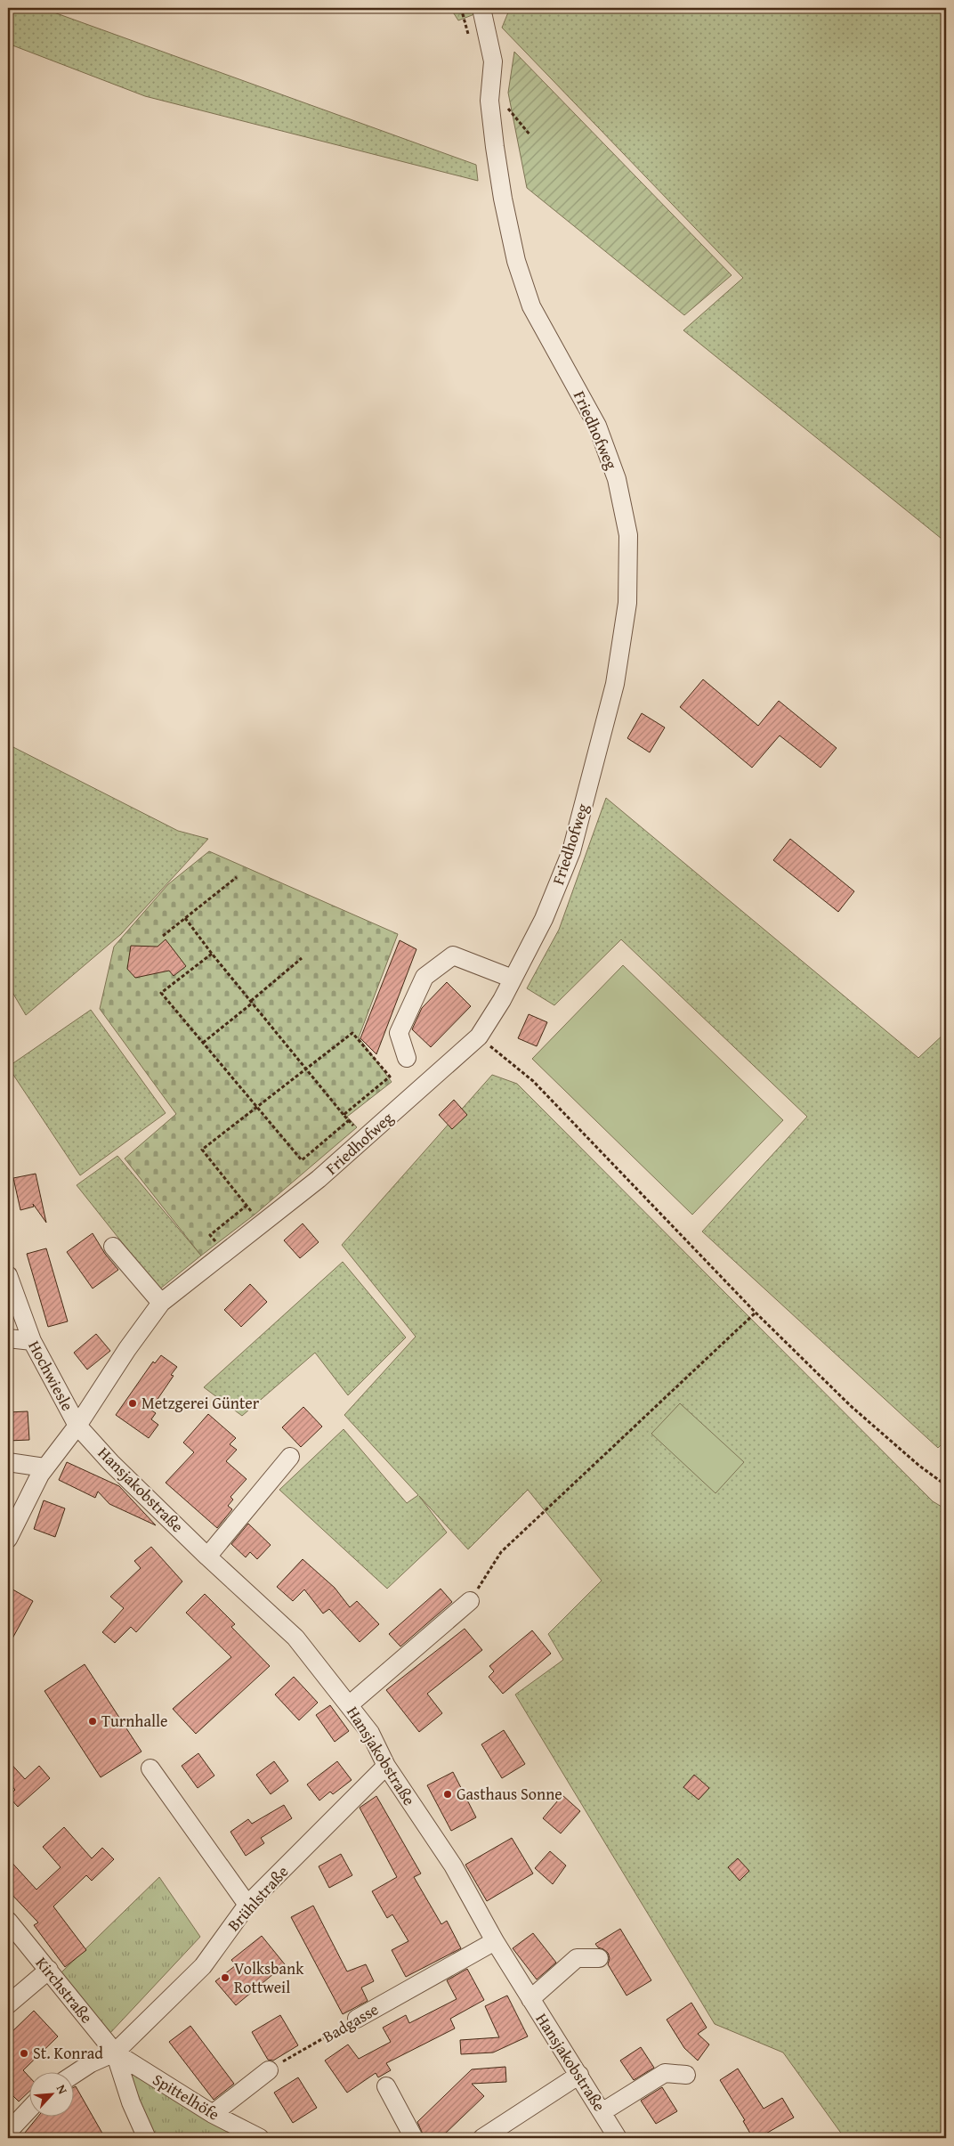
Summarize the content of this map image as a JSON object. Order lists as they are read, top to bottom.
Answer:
{
  "streets": {
    "street": [
      "Friedhofweg",
      "Hochwiesle",
      "Hansjakobstraße",
      "Brühlstraße",
      "Kirchstraße",
      "Badgasse",
      "Spittelhöfe"
    ]
  },
  "crossings": [
    ["Friedhofweg", "Hochwiesle"],
    ["Friedhofweg", "Hansjakobstraße"],
    ["Hochwiesle", "Hansjakobstraße"],
    ["Hansjakobstraße", "Brühlstraße"],
    ["Hansjakobstraße", "Badgasse"],
    ["Brühlstraße", "Kirchstraße"],
    ["Brühlstraße", "Spittelhöfe"],
    ["Kirchstraße", "Spittelhöfe"]
  ],
  "places": [
    "Metzgerei Günter",
    "Turnhalle",
    "Gasthaus Sonne",
    "Volksbank Rottweil",
    "St. Konrad"
  ],
  "north": "top right"
}
